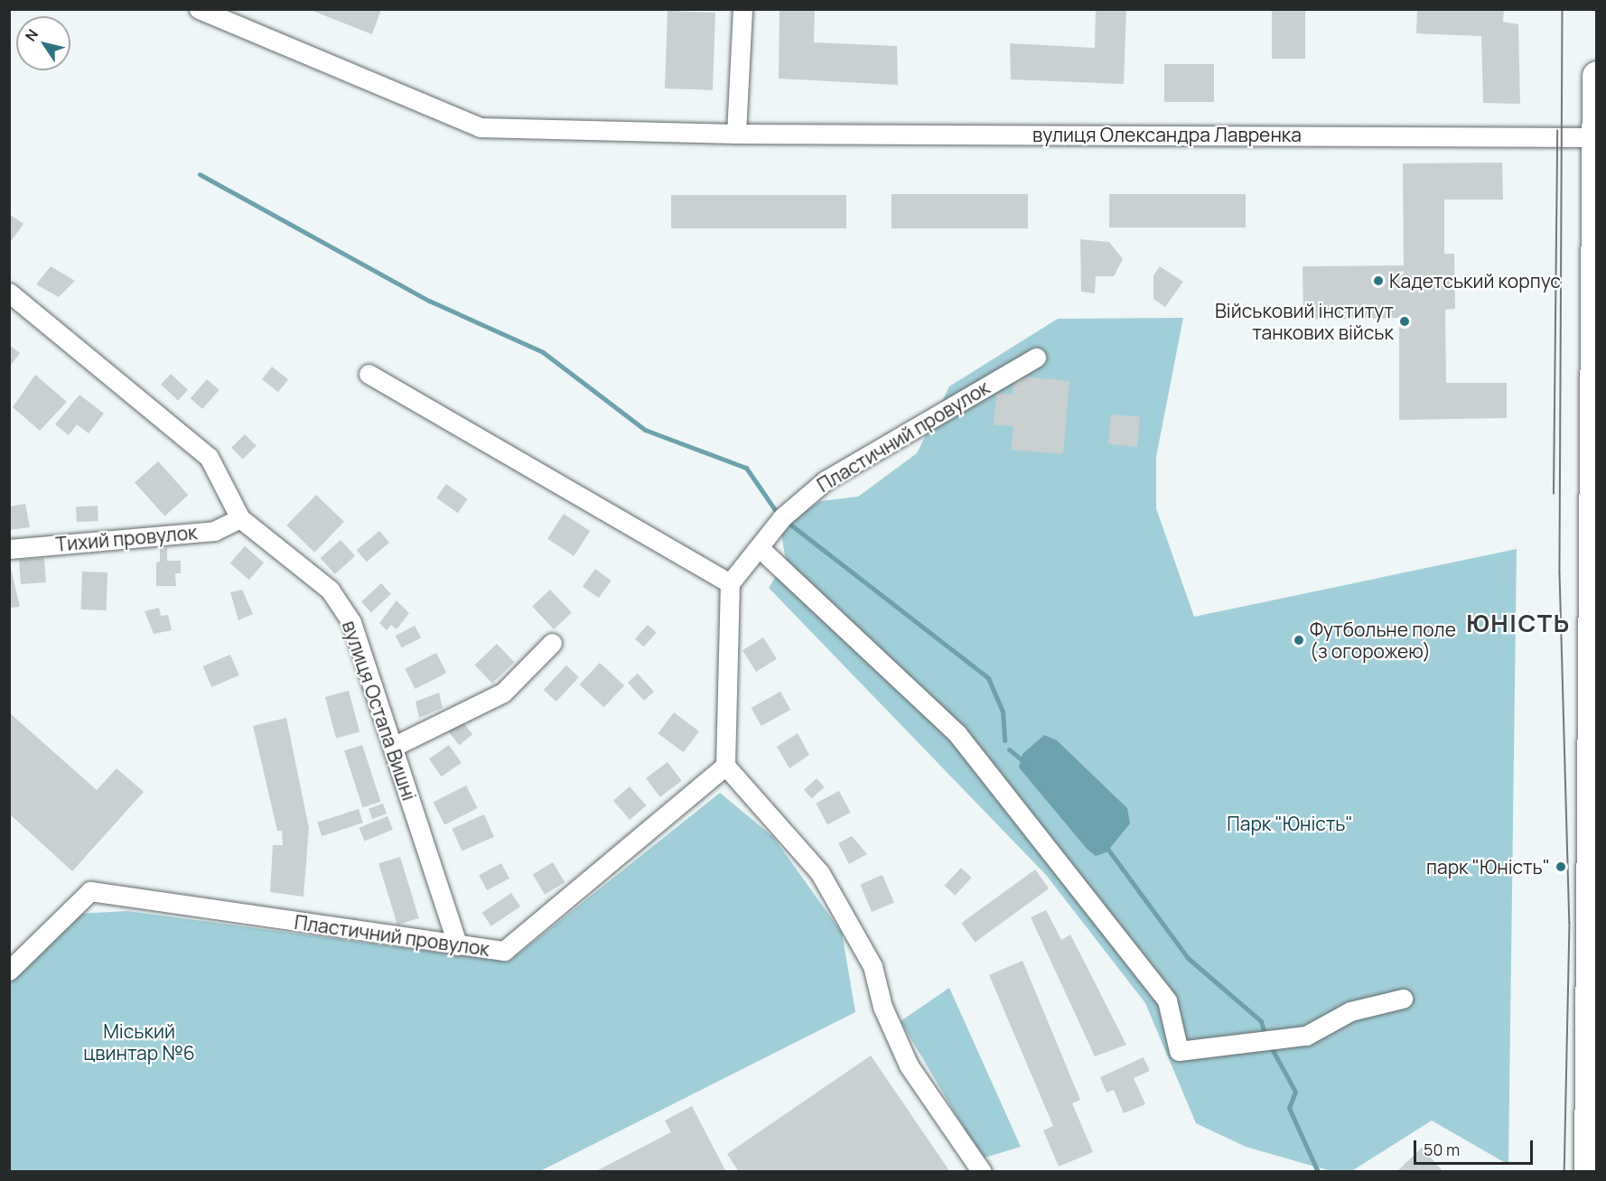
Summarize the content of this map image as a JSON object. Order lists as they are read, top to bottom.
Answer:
{
  "streets": {
    "street": [
      "вулиця Олександра Лавренка",
      "Пластичний провулок",
      "Тихий провулок",
      "вулиця Остапа Вишні"
    ]
  },
  "crossings": [
    ["Пластичний провулок", "вулиця Остапа Вишні"],
    ["Тихий провулок", "вулиця Остапа Вишні"]
  ],
  "districts": ["ЮНІСТЬ"],
  "parks": ["Парк \"Юність\"", "Міський цвинтар №6"],
  "places": [
    "Кадетський корпус",
    "Військовий інститут танкових військ",
    "Футбольне поле (з огорожею)",
    "парк \"Юність\""
  ],
  "scale_bar": "50 m",
  "north": "top left"
}
